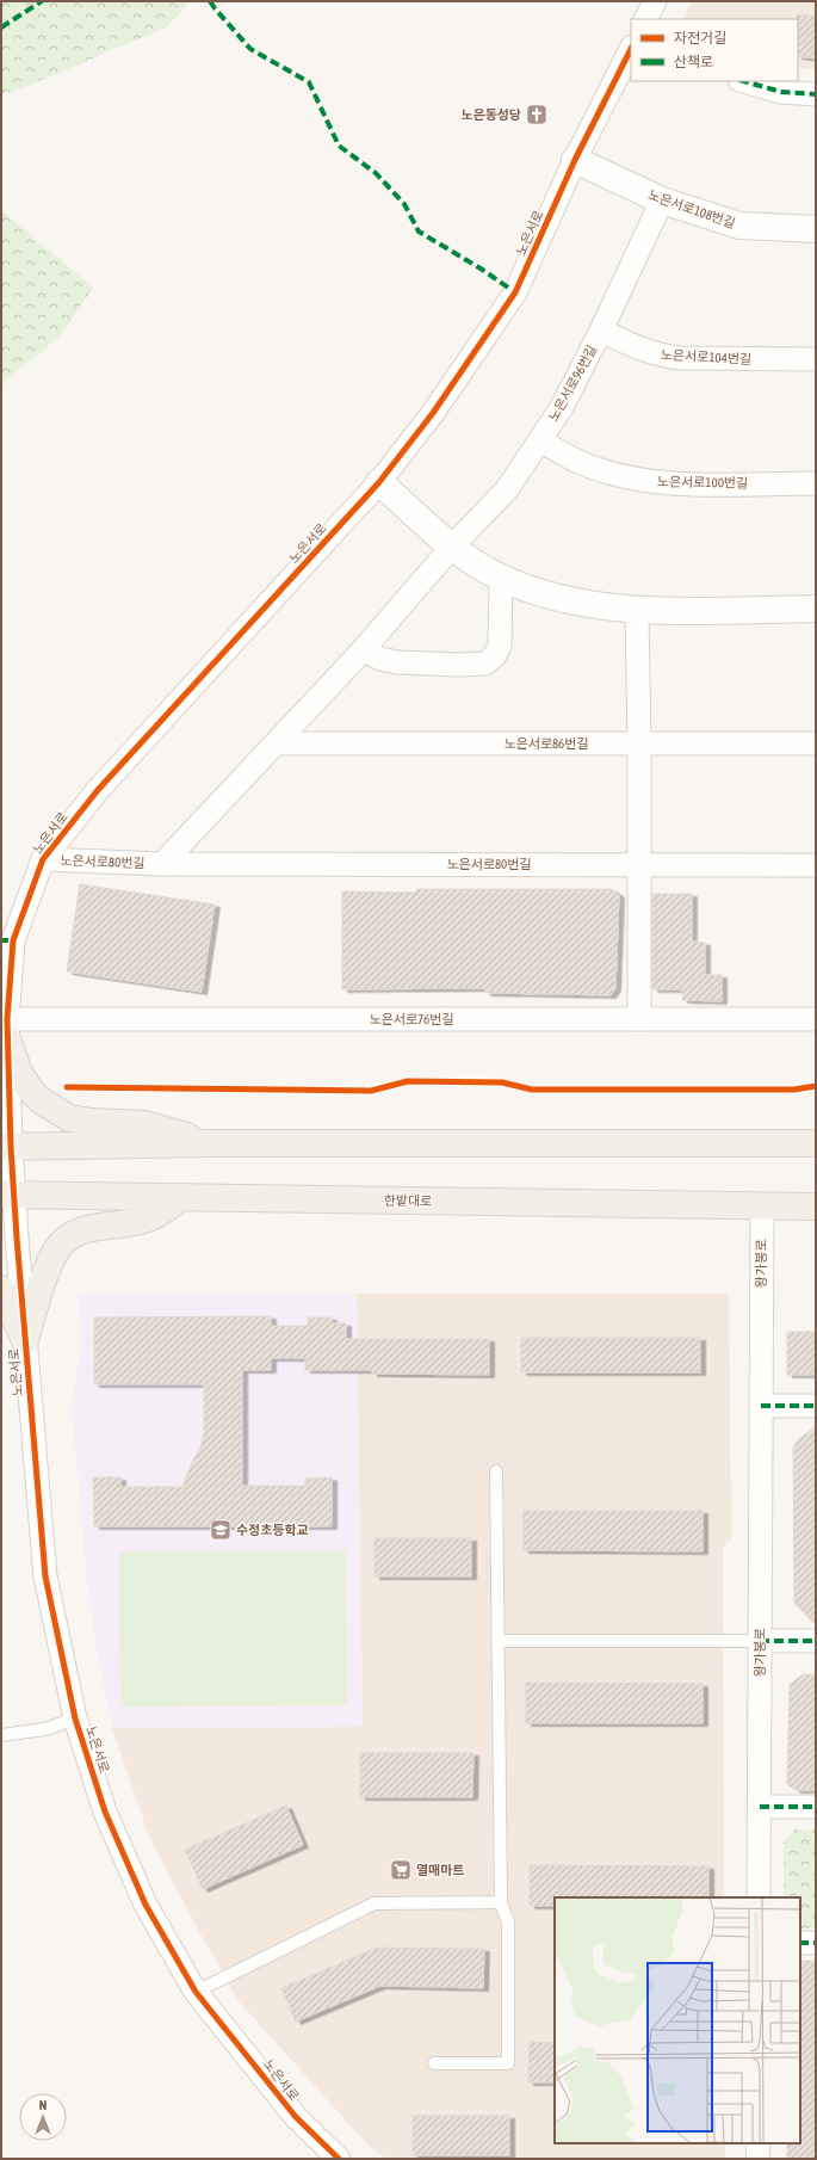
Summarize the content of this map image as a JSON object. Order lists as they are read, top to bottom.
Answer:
{
  "streets": {
    "main road": ["한밭대로"],
    "street": [
      "노은서로108번길",
      "노은서로",
      "노은서로104번길",
      "노은서로96번길",
      "노은서로100번길",
      "노은서로86번길",
      "노은서로80번길",
      "노은서로76번길",
      "왕가봉로"
    ]
  },
  "crossings": [
    ["노은서로108번길", "노은서로"],
    ["노은서로108번길", "노은서로96번길"],
    ["노은서로", "노은서로80번길"],
    ["노은서로", "노은서로76번길"],
    ["노은서로", "한밭대로"],
    ["노은서로104번길", "노은서로96번길"],
    ["노은서로96번길", "노은서로100번길"],
    ["노은서로96번길", "노은서로80번길"],
    ["노은서로86번길", "노은서로80번길"],
    ["한밭대로", "왕가봉로"]
  ],
  "places": {
    "church": ["노은동성당"],
    "school or university": ["수정초등학교"],
    "supermarket": ["열매마트"]
  },
  "legend": ["자전거길", "산책로"],
  "north": "top"
}
